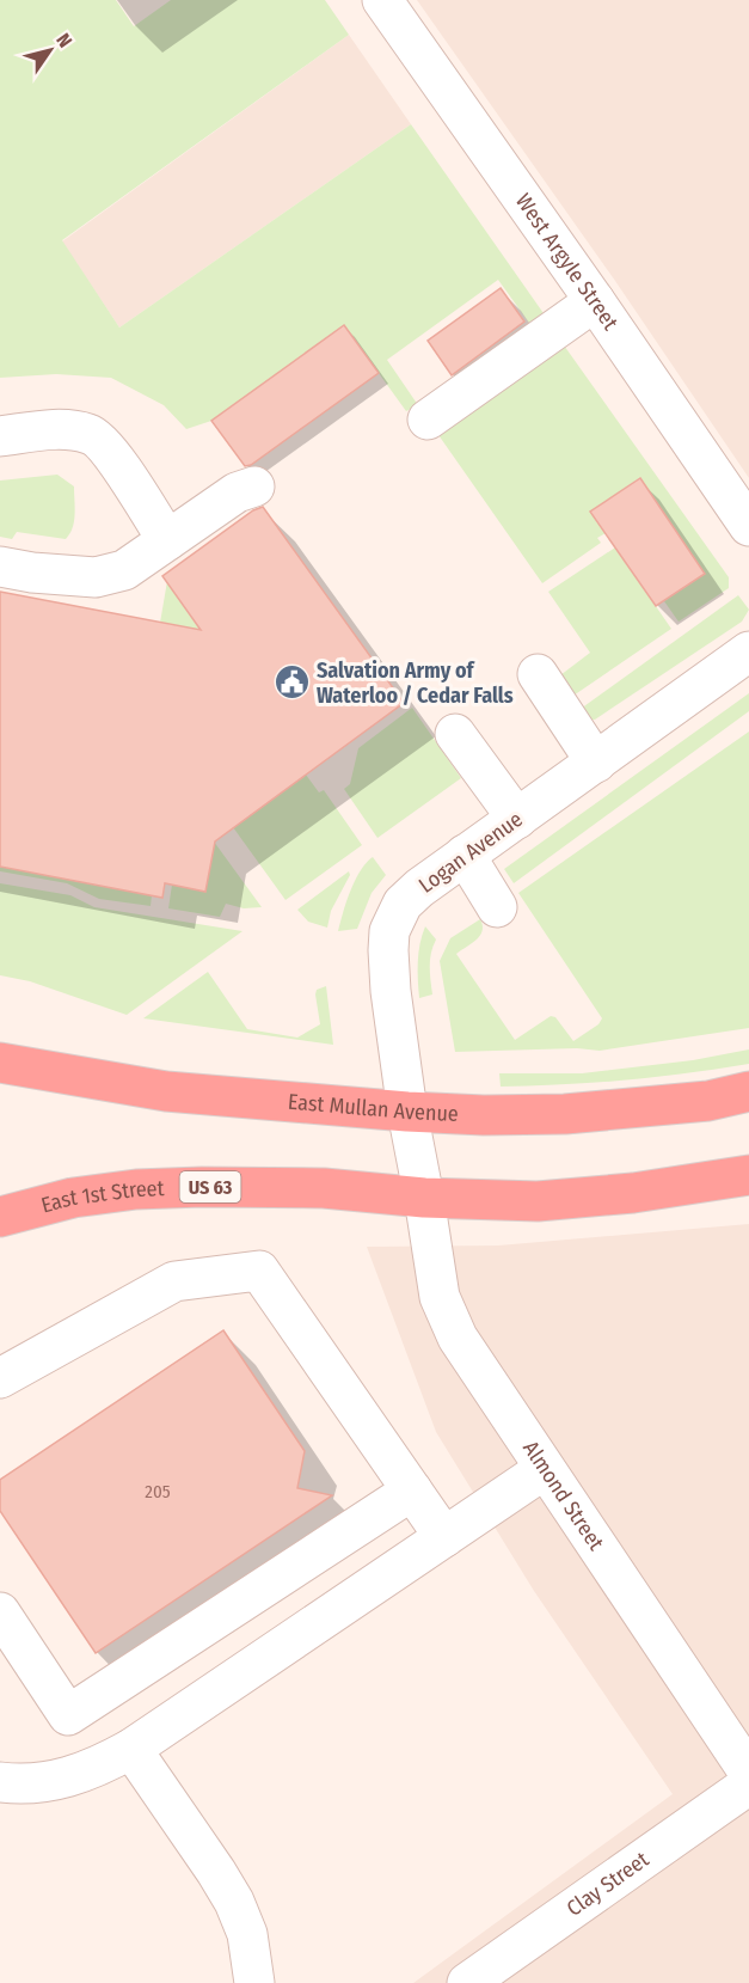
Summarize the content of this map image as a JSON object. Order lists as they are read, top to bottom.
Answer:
{
  "streets": {
    "highway": ["East Mullan Avenue", "US 63", "East 1st Street"],
    "street": [
      "West Argyle Street",
      "Logan Avenue",
      "Almond Street",
      "Clay Street"
    ]
  },
  "crossings": [
    ["Logan Avenue", "East Mullan Avenue"],
    ["Logan Avenue", "US 63"],
    ["Logan Avenue", "East 1st Street"],
    ["Logan Avenue", "Almond Street"],
    ["US 63", "East 1st Street"],
    ["US 63", "Almond Street"],
    ["East 1st Street", "Almond Street"]
  ],
  "places": {
    "public building": ["Salvation Army of Waterloo / Cedar Falls"]
  },
  "house_numbers": ["205"],
  "north": "top right"
}
